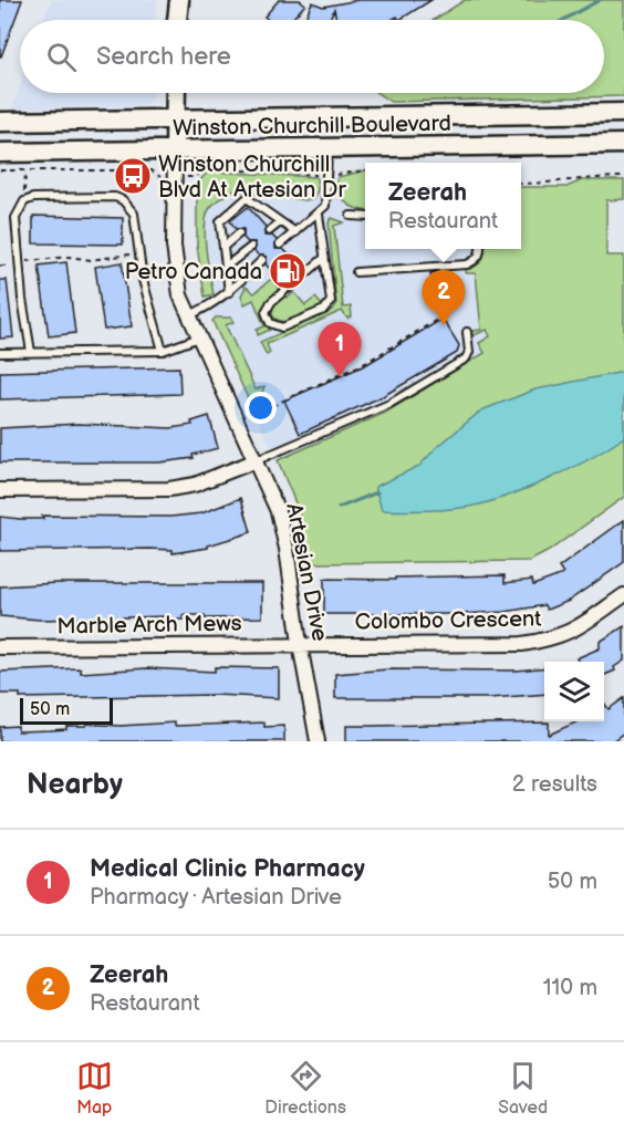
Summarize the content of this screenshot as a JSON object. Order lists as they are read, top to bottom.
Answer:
{
  "streets": {
    "main road": ["Winston Churchill Boulevard"],
    "street": ["Artesian Drive", "Colombo Crescent", "Marble Arch Mews"]
  },
  "crossings": [
    ["Winston Churchill Boulevard", "Artesian Drive"],
    ["Artesian Drive", "Colombo Crescent"],
    ["Artesian Drive", "Marble Arch Mews"],
    ["Colombo Crescent", "Marble Arch Mews"]
  ],
  "places": {
    "bus stop": ["Winston Churchill Blvd At Artesian Dr"],
    "fuel station": ["Petro Canada"]
  },
  "scale_bar": "50 m",
  "page": {
    "search": "Search here",
    "popup": ["Zeerah", "Restaurant"],
    "pins": ["2", "1"],
    "scale": "50 m",
    "heading": ["Nearby", "2 results"],
    "list": [
      {
        "mark": "1",
        "name": "Medical Clinic Pharmacy",
        "note": "Pharmacy · Artesian Drive",
        "value": "50 m"
      },
      {
        "mark": "2",
        "name": "Zeerah",
        "note": "Restaurant",
        "value": "110 m"
      }
    ],
    "nav": ["Map", "Directions", "Saved"]
  }
}
